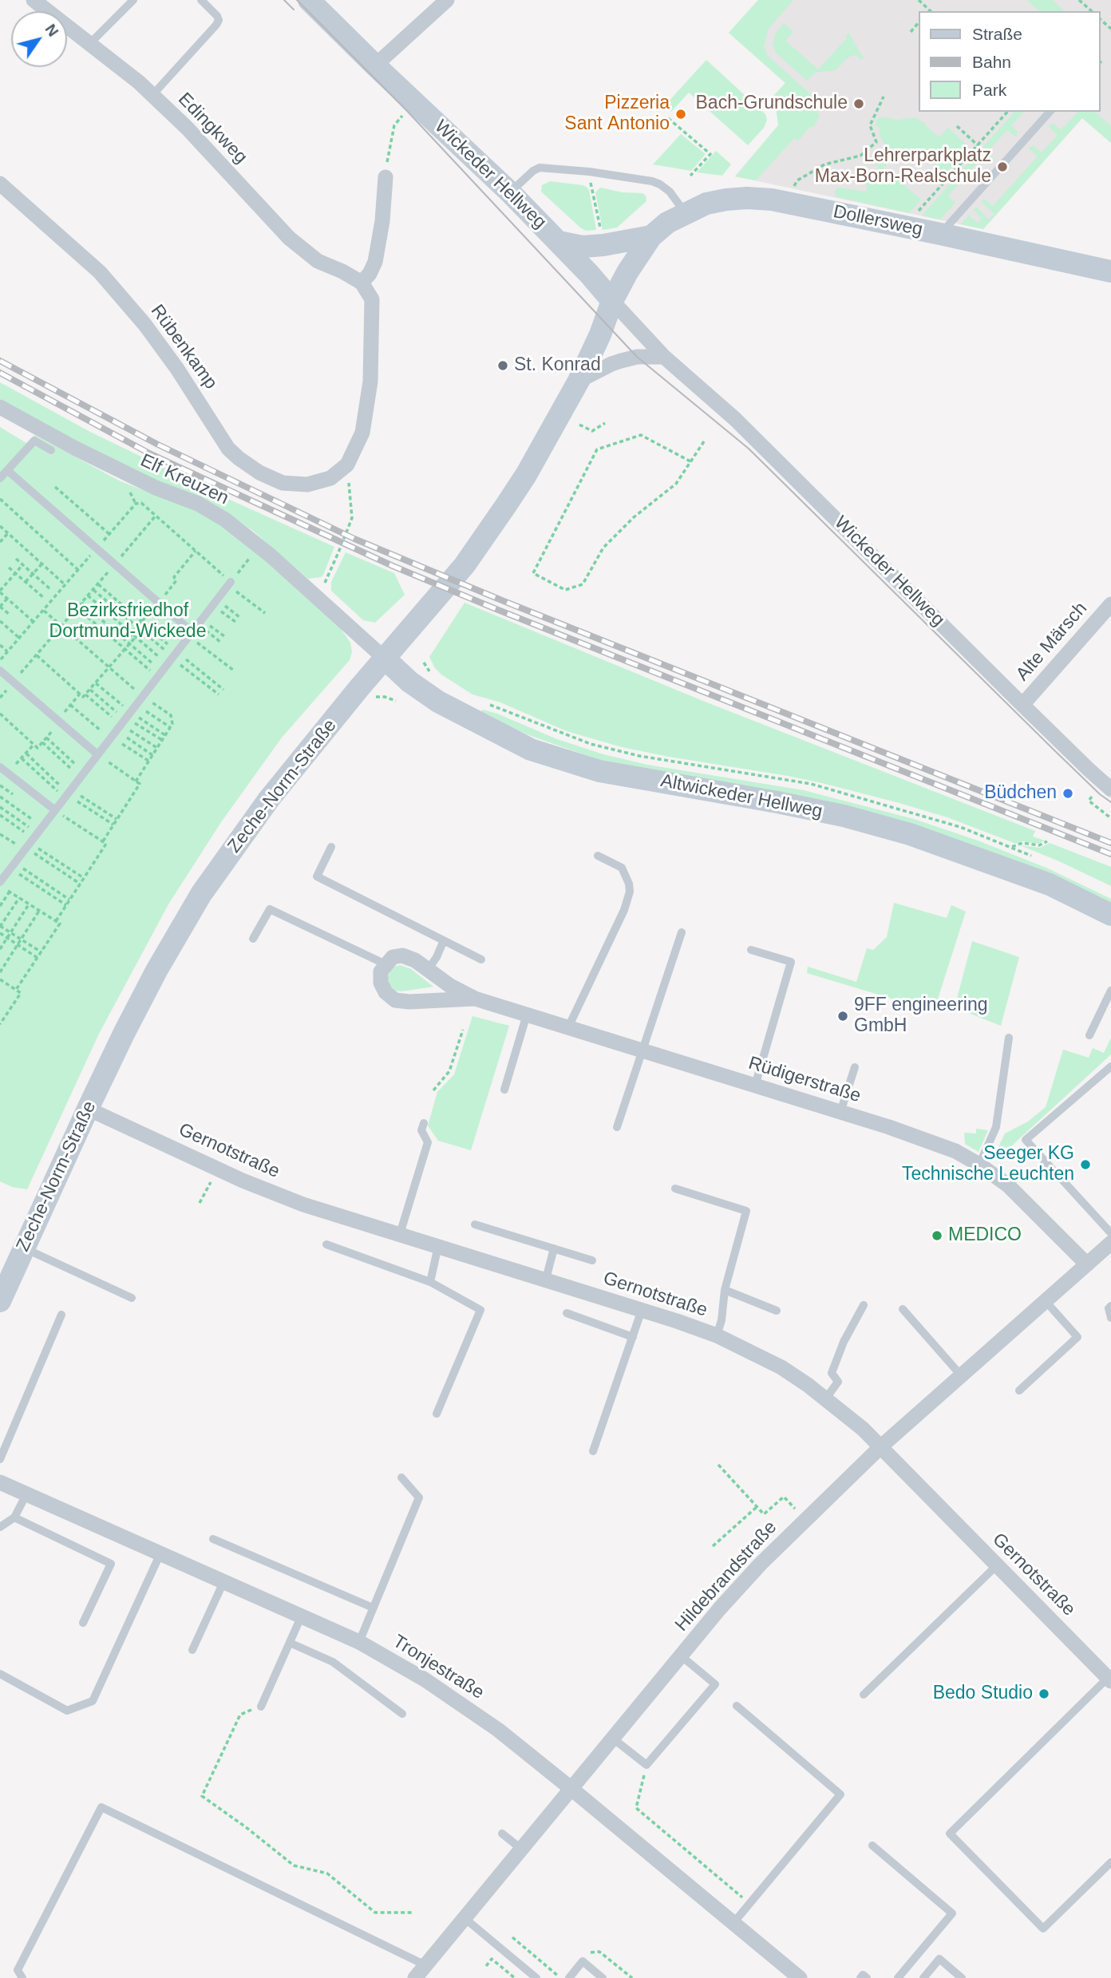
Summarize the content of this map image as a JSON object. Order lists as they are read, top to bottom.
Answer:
{
  "streets": {
    "main road": [
      "Wickeder Hellweg",
      "Dollersweg",
      "Zeche-Norm-Straße",
      "Altwickeder Hellweg"
    ],
    "street": [
      "Edingkweg",
      "Rübenkamp",
      "Elf Kreuzen",
      "Alte Märsch",
      "Rüdigerstraße",
      "Gernotstraße",
      "Hildebrandstraße",
      "Tronjestraße"
    ]
  },
  "crossings": [
    ["Wickeder Hellweg", "Dollersweg"],
    ["Wickeder Hellweg", "Alte Märsch"],
    ["Wickeder Hellweg", "Zeche-Norm-Straße"],
    ["Dollersweg", "Zeche-Norm-Straße"],
    ["Elf Kreuzen", "Zeche-Norm-Straße"],
    ["Elf Kreuzen", "Altwickeder Hellweg"],
    ["Zeche-Norm-Straße", "Altwickeder Hellweg"],
    ["Zeche-Norm-Straße", "Gernotstraße"],
    ["Rüdigerstraße", "Hildebrandstraße"],
    ["Gernotstraße", "Hildebrandstraße"],
    ["Hildebrandstraße", "Tronjestraße"]
  ],
  "parks": ["Bezirksfriedhof Dortmund-Wickede"],
  "places": [
    "Bach-Grundschule",
    "Pizzeria Sant Antonio",
    "Lehrerparkplatz Max-Born-Realschule",
    "St. Konrad",
    "Büdchen",
    "9FF engineering GmbH",
    "Seeger KG Technische Leuchten",
    "MEDICO",
    "Bedo Studio"
  ],
  "legend": ["Straße", "Bahn", "Park"],
  "north": "top right"
}
